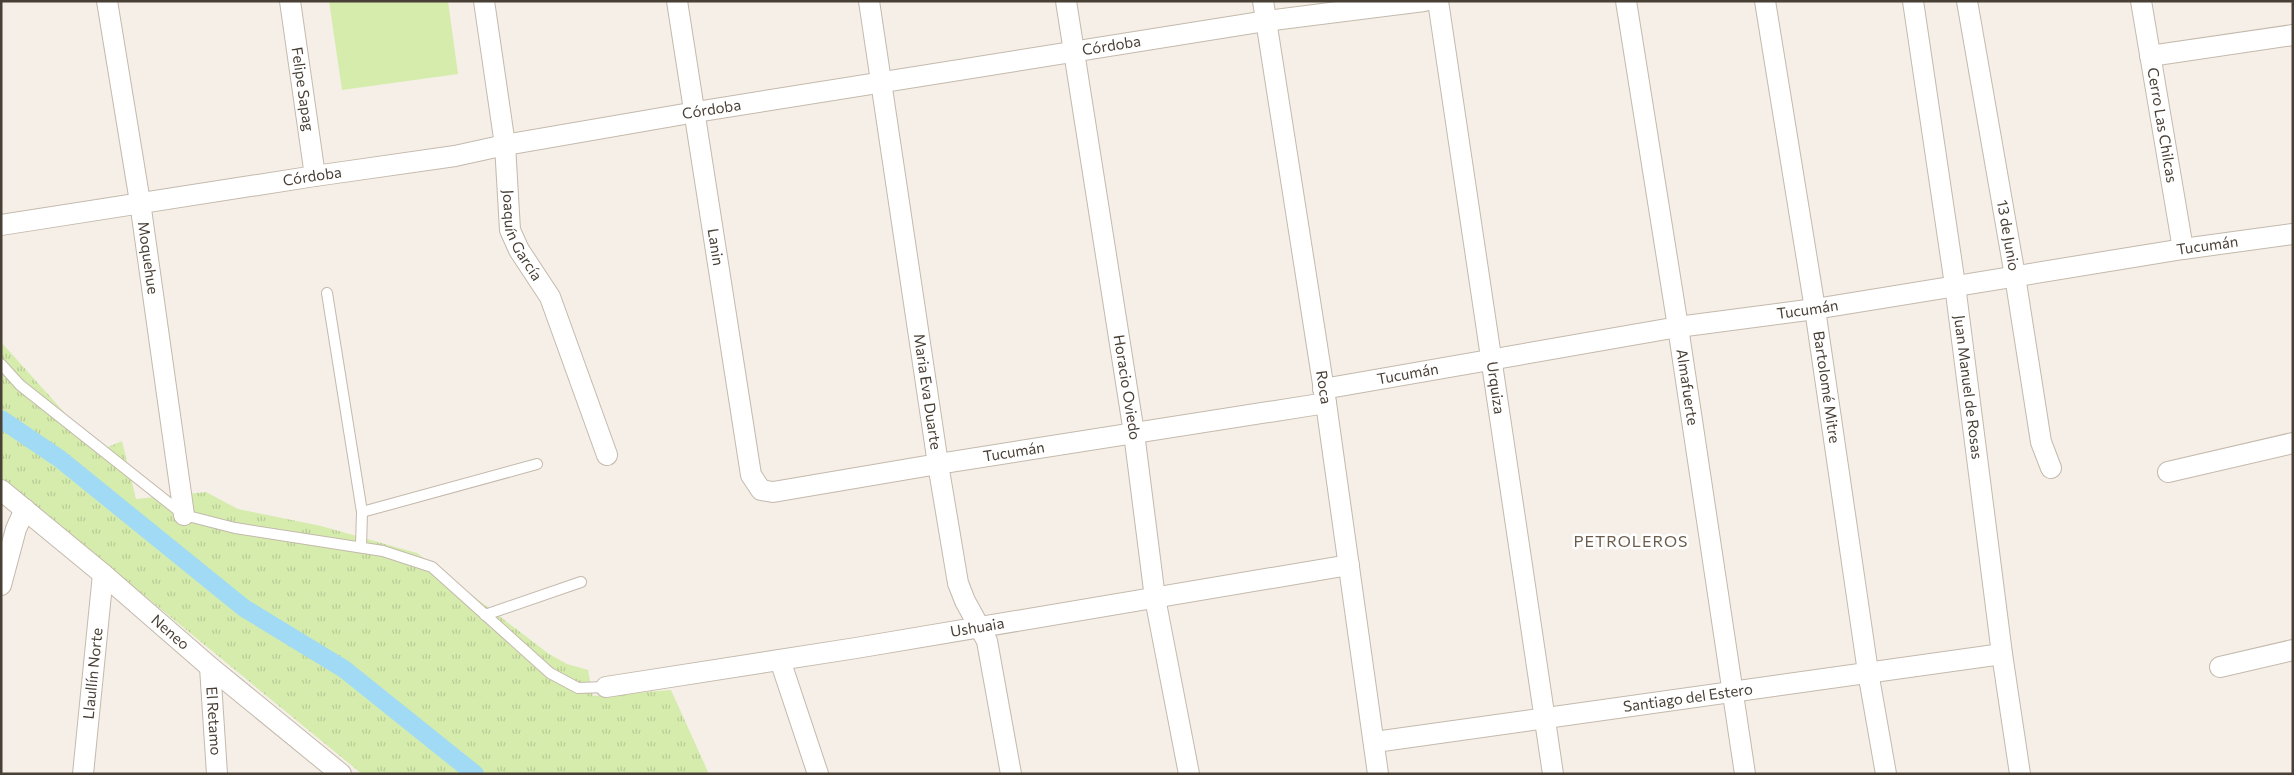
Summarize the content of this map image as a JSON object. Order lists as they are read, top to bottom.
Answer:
{
  "streets": {
    "street": [
      "Córdoba",
      "Felipe Sapag",
      "Cerro Las Chilcas",
      "Joaquín García",
      "13 de Junio",
      "Tucumán",
      "Lanin",
      "Moquehue",
      "Roca",
      "Urquiza",
      "Almafuerte",
      "Bartolomé Mitre",
      "Juan Manuel de Rosas",
      "Horacio Oviedo",
      "Maria Eva Duarte",
      "Ushuaia",
      "Neneo",
      "Llaullín Norte",
      "Santiago del Estero",
      "El Retamo"
    ]
  },
  "crossings": [
    ["Córdoba", "Felipe Sapag"],
    ["Córdoba", "Joaquín García"],
    ["Córdoba", "Lanin"],
    ["Córdoba", "Moquehue"],
    ["Córdoba", "Roca"],
    ["Córdoba", "Horacio Oviedo"],
    ["Córdoba", "Maria Eva Duarte"],
    ["Cerro Las Chilcas", "Tucumán"],
    ["13 de Junio", "Tucumán"],
    ["Tucumán", "Lanin"],
    ["Tucumán", "Roca"],
    ["Tucumán", "Urquiza"],
    ["Tucumán", "Almafuerte"],
    ["Tucumán", "Bartolomé Mitre"],
    ["Tucumán", "Juan Manuel de Rosas"],
    ["Tucumán", "Horacio Oviedo"],
    ["Tucumán", "Maria Eva Duarte"],
    ["Roca", "Ushuaia"],
    ["Roca", "Santiago del Estero"],
    ["Urquiza", "Santiago del Estero"],
    ["Almafuerte", "Santiago del Estero"],
    ["Bartolomé Mitre", "Santiago del Estero"],
    ["Juan Manuel de Rosas", "Santiago del Estero"],
    ["Horacio Oviedo", "Ushuaia"],
    ["Maria Eva Duarte", "Ushuaia"],
    ["Neneo", "Llaullín Norte"],
    ["Neneo", "El Retamo"]
  ],
  "districts": ["PETROLEROS"]
}
